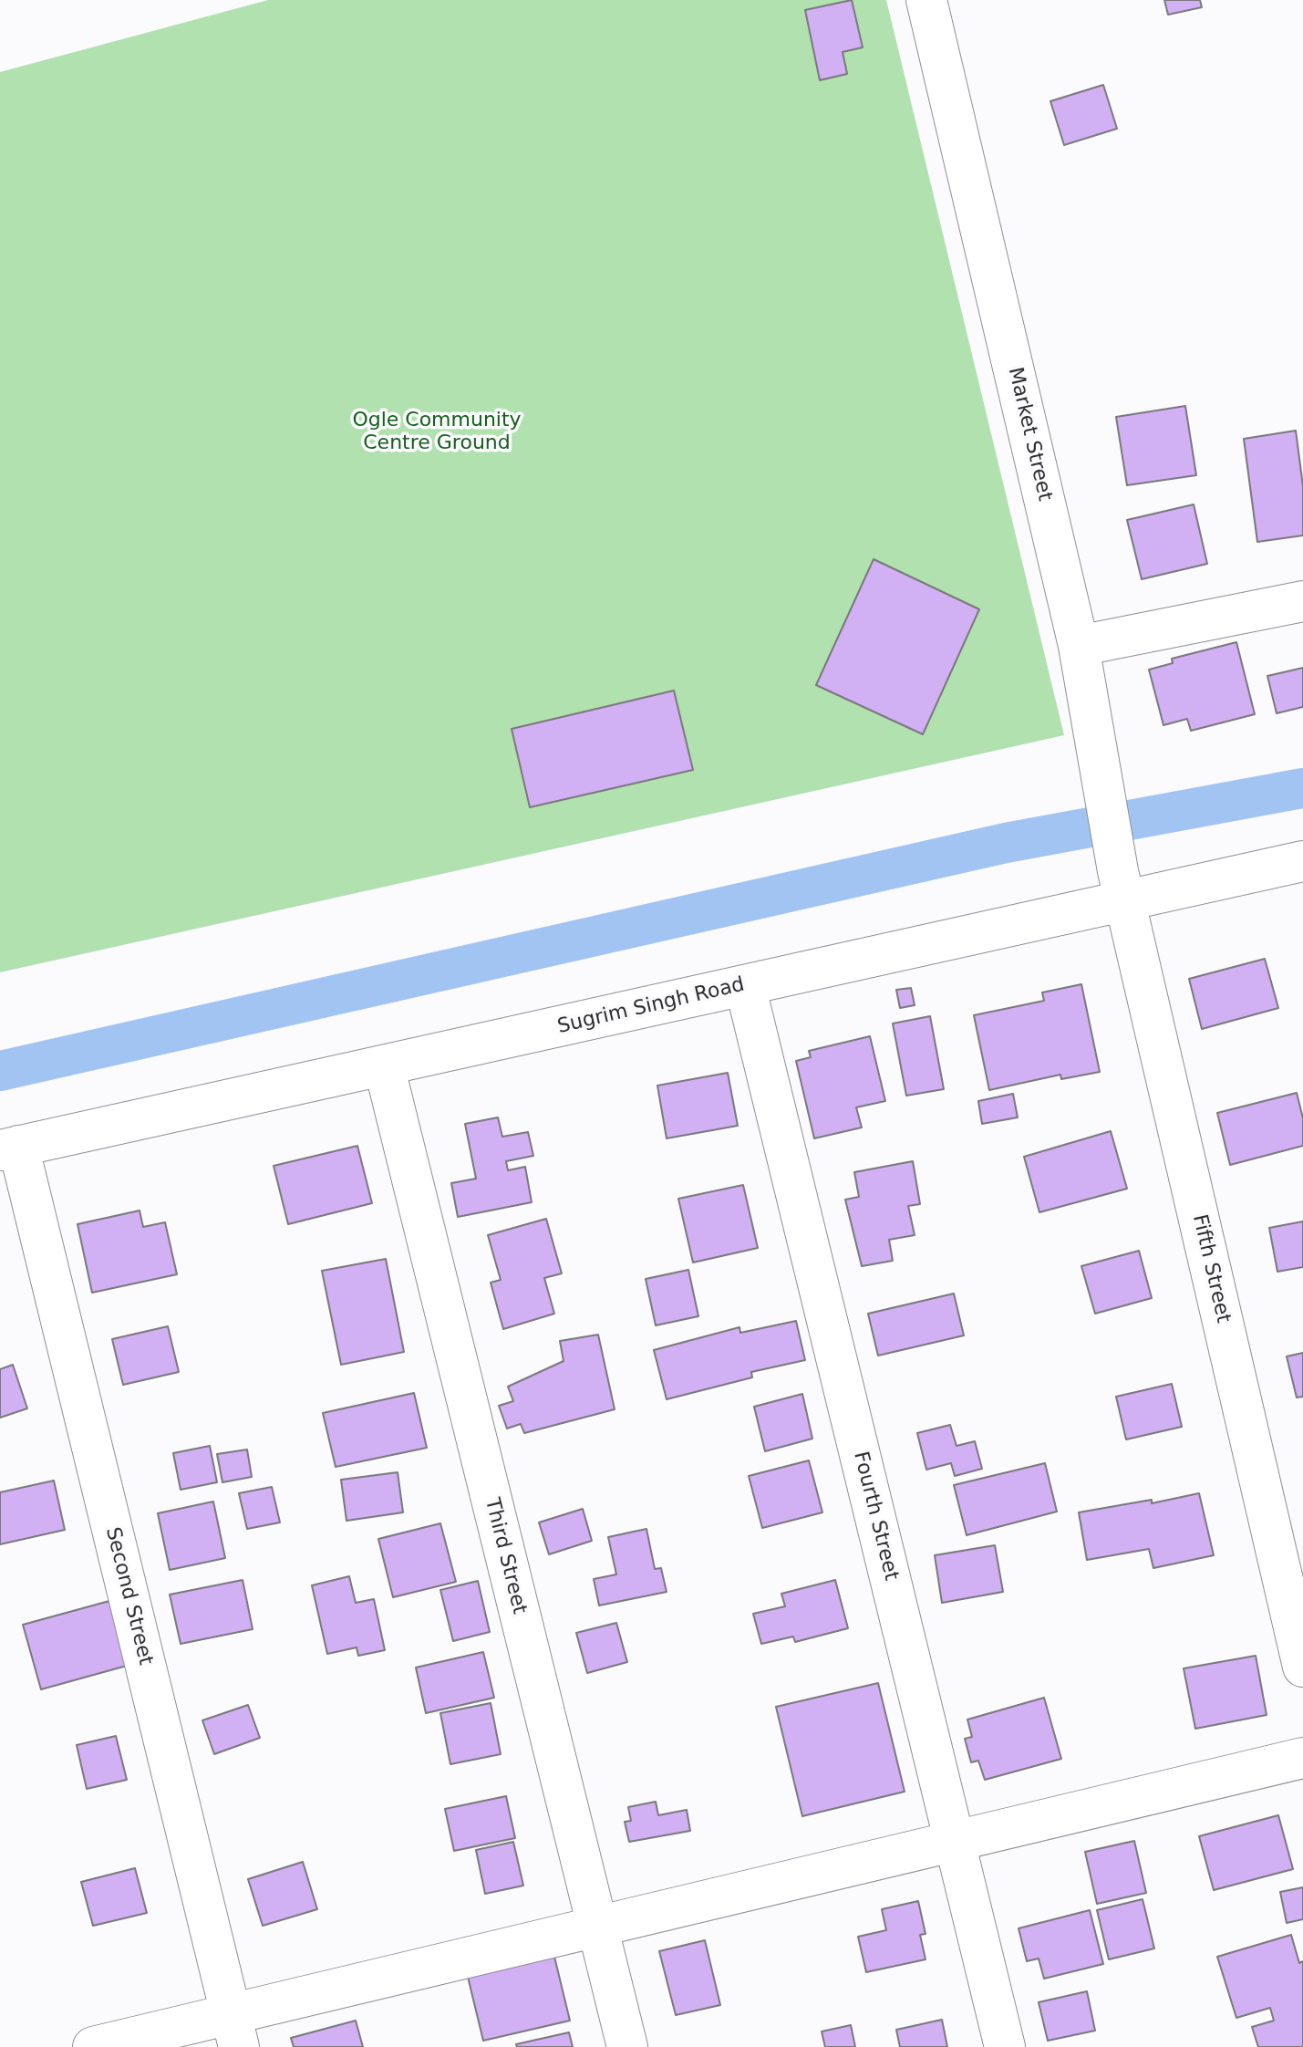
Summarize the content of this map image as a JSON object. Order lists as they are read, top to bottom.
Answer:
{
  "streets": {
    "street": [
      "Market Street",
      "Sugrim Singh Road",
      "Fifth Street",
      "Fourth Street",
      "Third Street",
      "Second Street"
    ]
  },
  "crossings": [
    ["Market Street", "Sugrim Singh Road"],
    ["Market Street", "Fifth Street"],
    ["Sugrim Singh Road", "Fifth Street"],
    ["Sugrim Singh Road", "Fourth Street"],
    ["Sugrim Singh Road", "Third Street"],
    ["Sugrim Singh Road", "Second Street"]
  ],
  "parks": ["Ogle Community Centre Ground"]
}
